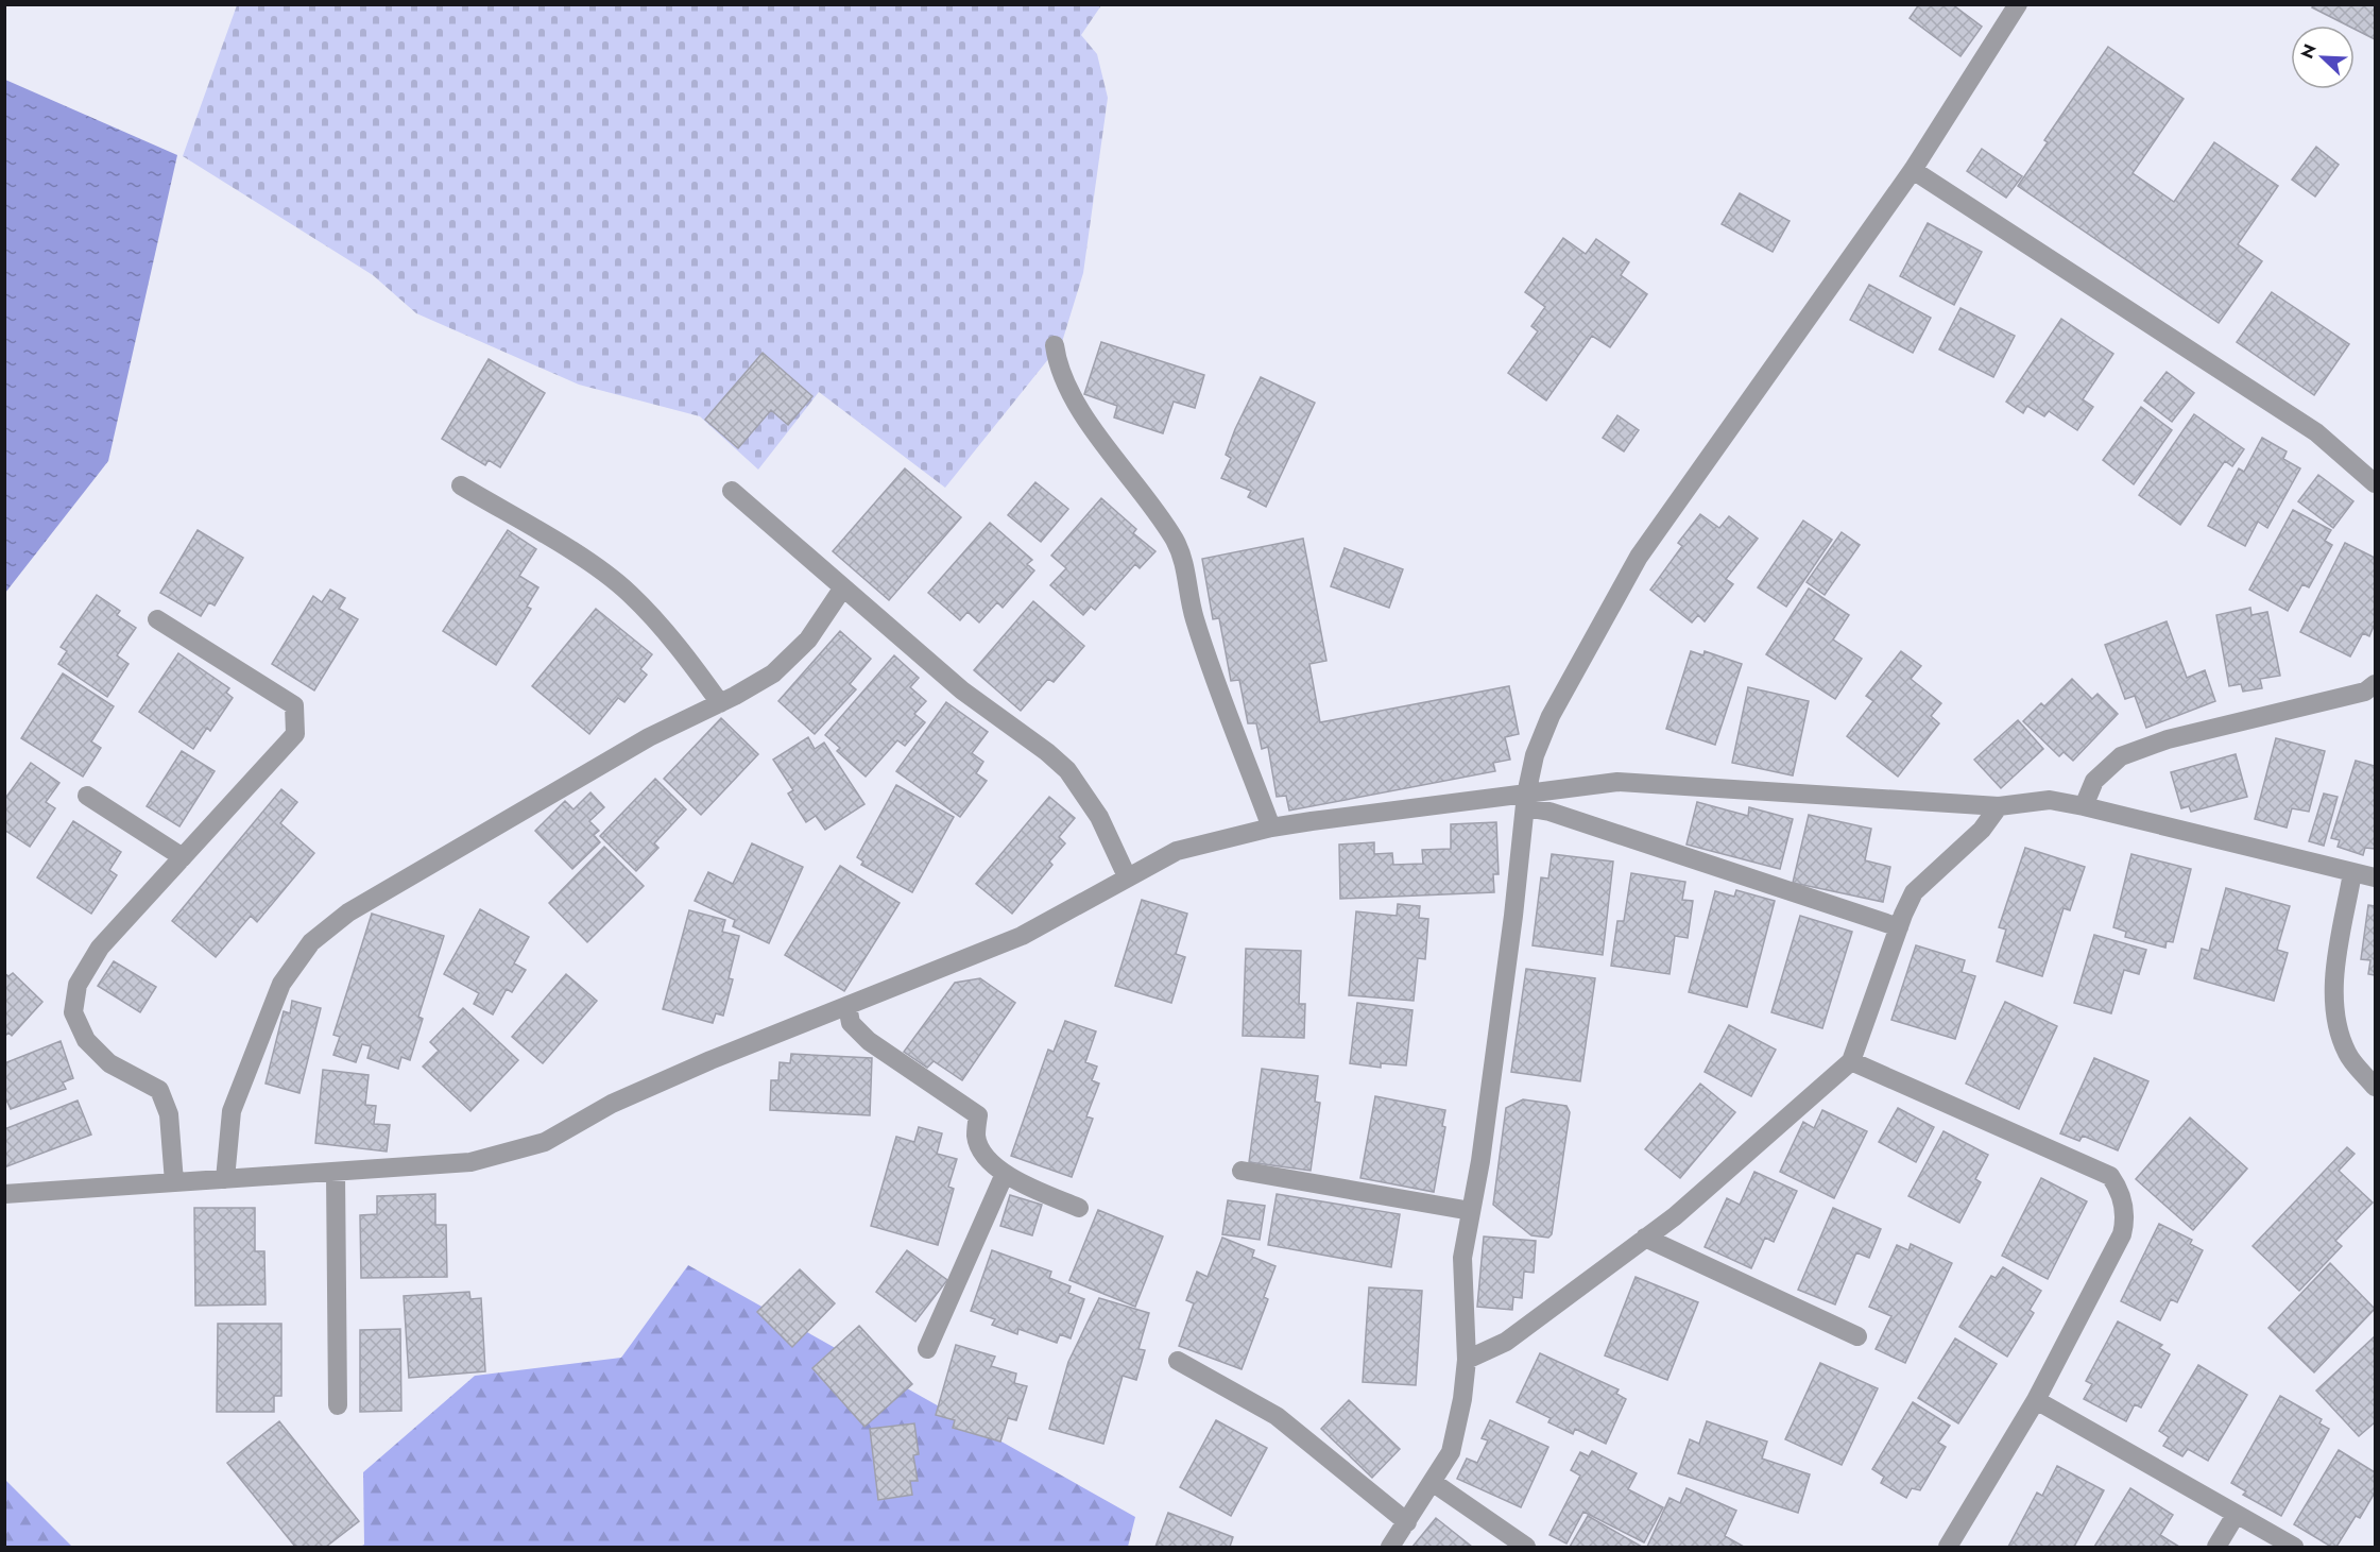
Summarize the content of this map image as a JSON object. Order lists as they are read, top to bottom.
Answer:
{
  "north": "top left"
}
